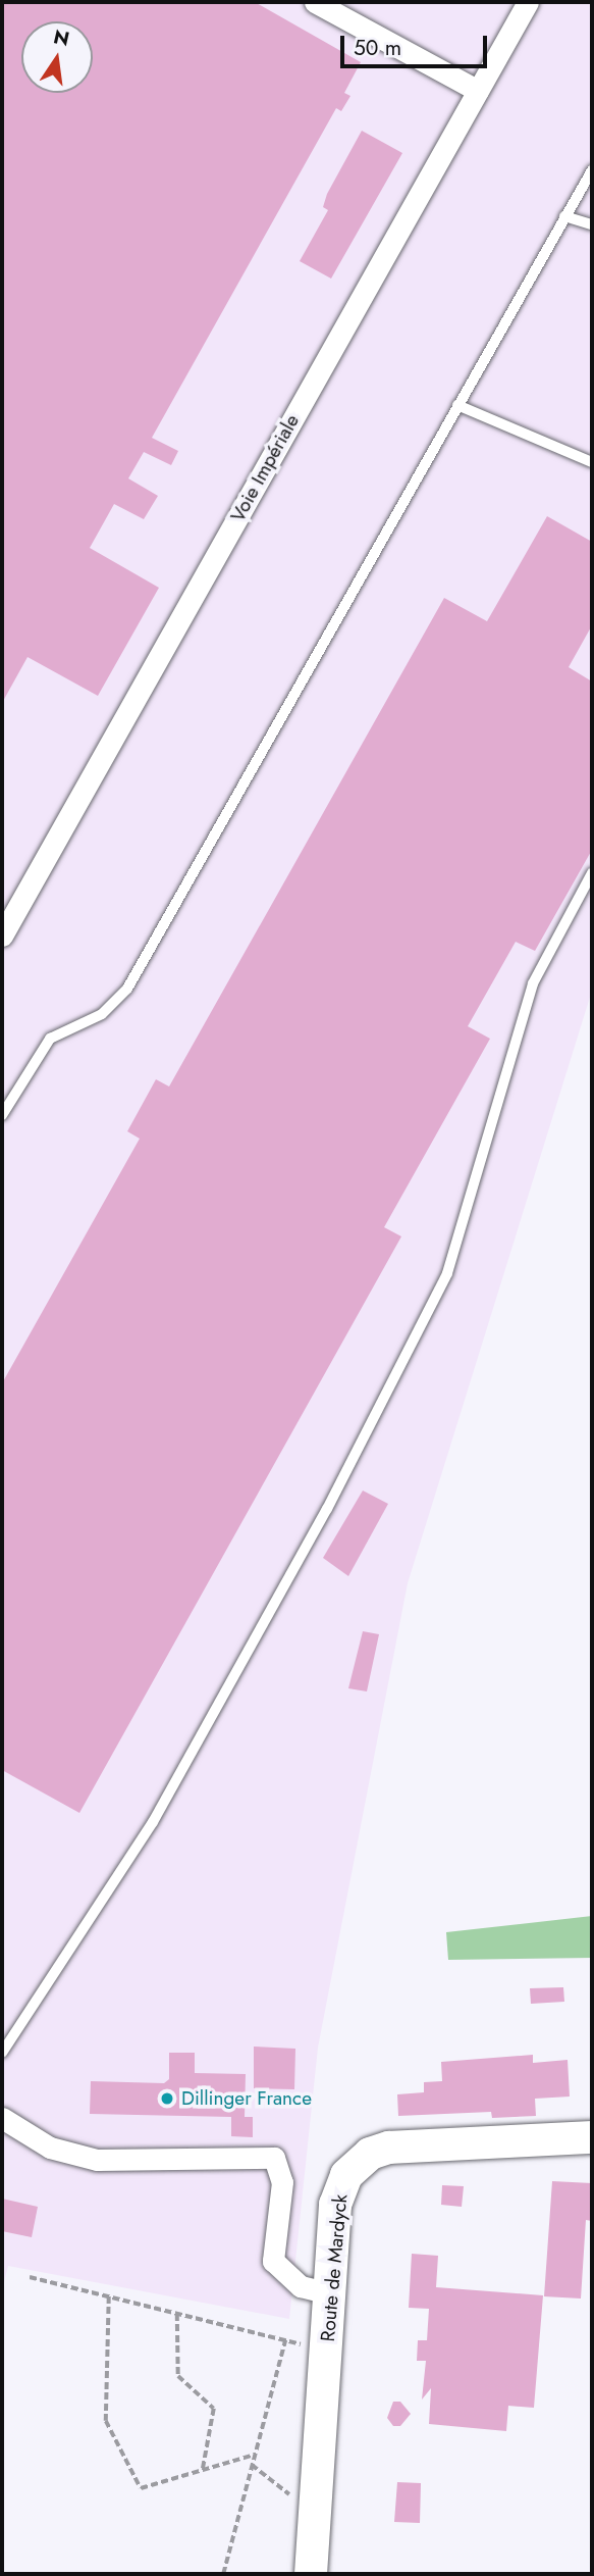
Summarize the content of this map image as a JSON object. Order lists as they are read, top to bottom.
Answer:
{
  "streets": {
    "main road": ["Route de Mardyck"],
    "street": ["Voie Impériale"]
  },
  "places": ["Dillinger France"],
  "scale_bar": "50 m",
  "north": "top"
}
